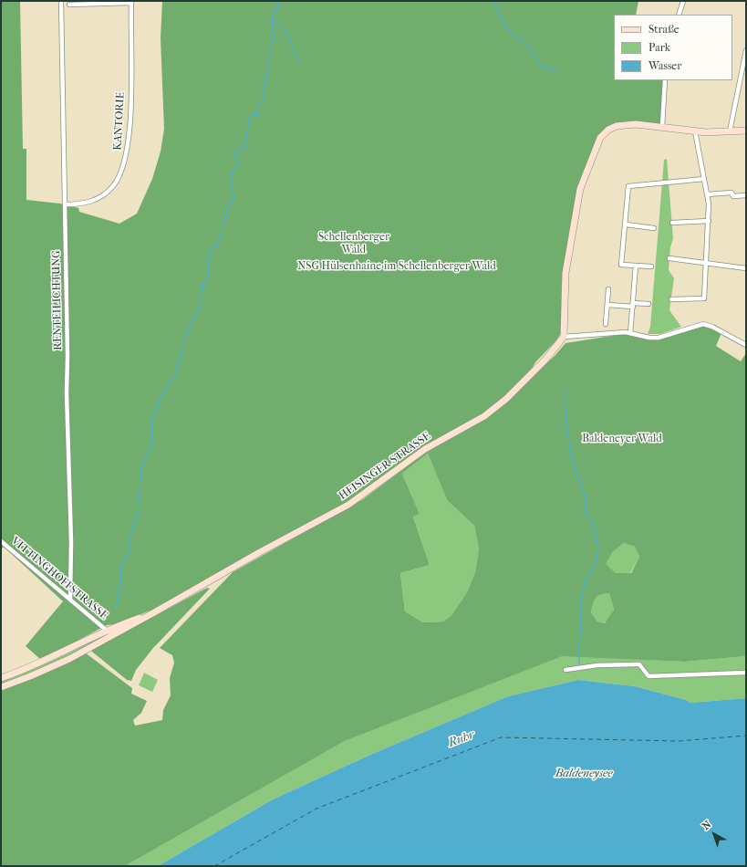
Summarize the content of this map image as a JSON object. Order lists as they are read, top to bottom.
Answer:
{
  "streets": {
    "main road": ["HEISINGER STRASSE"],
    "street": ["KANTORIE", "RENTEILICHTUNG", "VITTINGHOFFSTRASSE"]
  },
  "crossings": [
    ["KANTORIE", "RENTEILICHTUNG"],
    ["RENTEILICHTUNG", "VITTINGHOFFSTRASSE"],
    ["HEISINGER STRASSE", "VITTINGHOFFSTRASSE"]
  ],
  "water": ["Ruhr", "Baldeneysee"],
  "parks": ["Schellenberger Wald", "NSG Hülsenhaine im Schellenberger Wald", "Baldeneyer Wald"],
  "legend": ["Straße", "Park", "Wasser"],
  "north": "top left"
}
